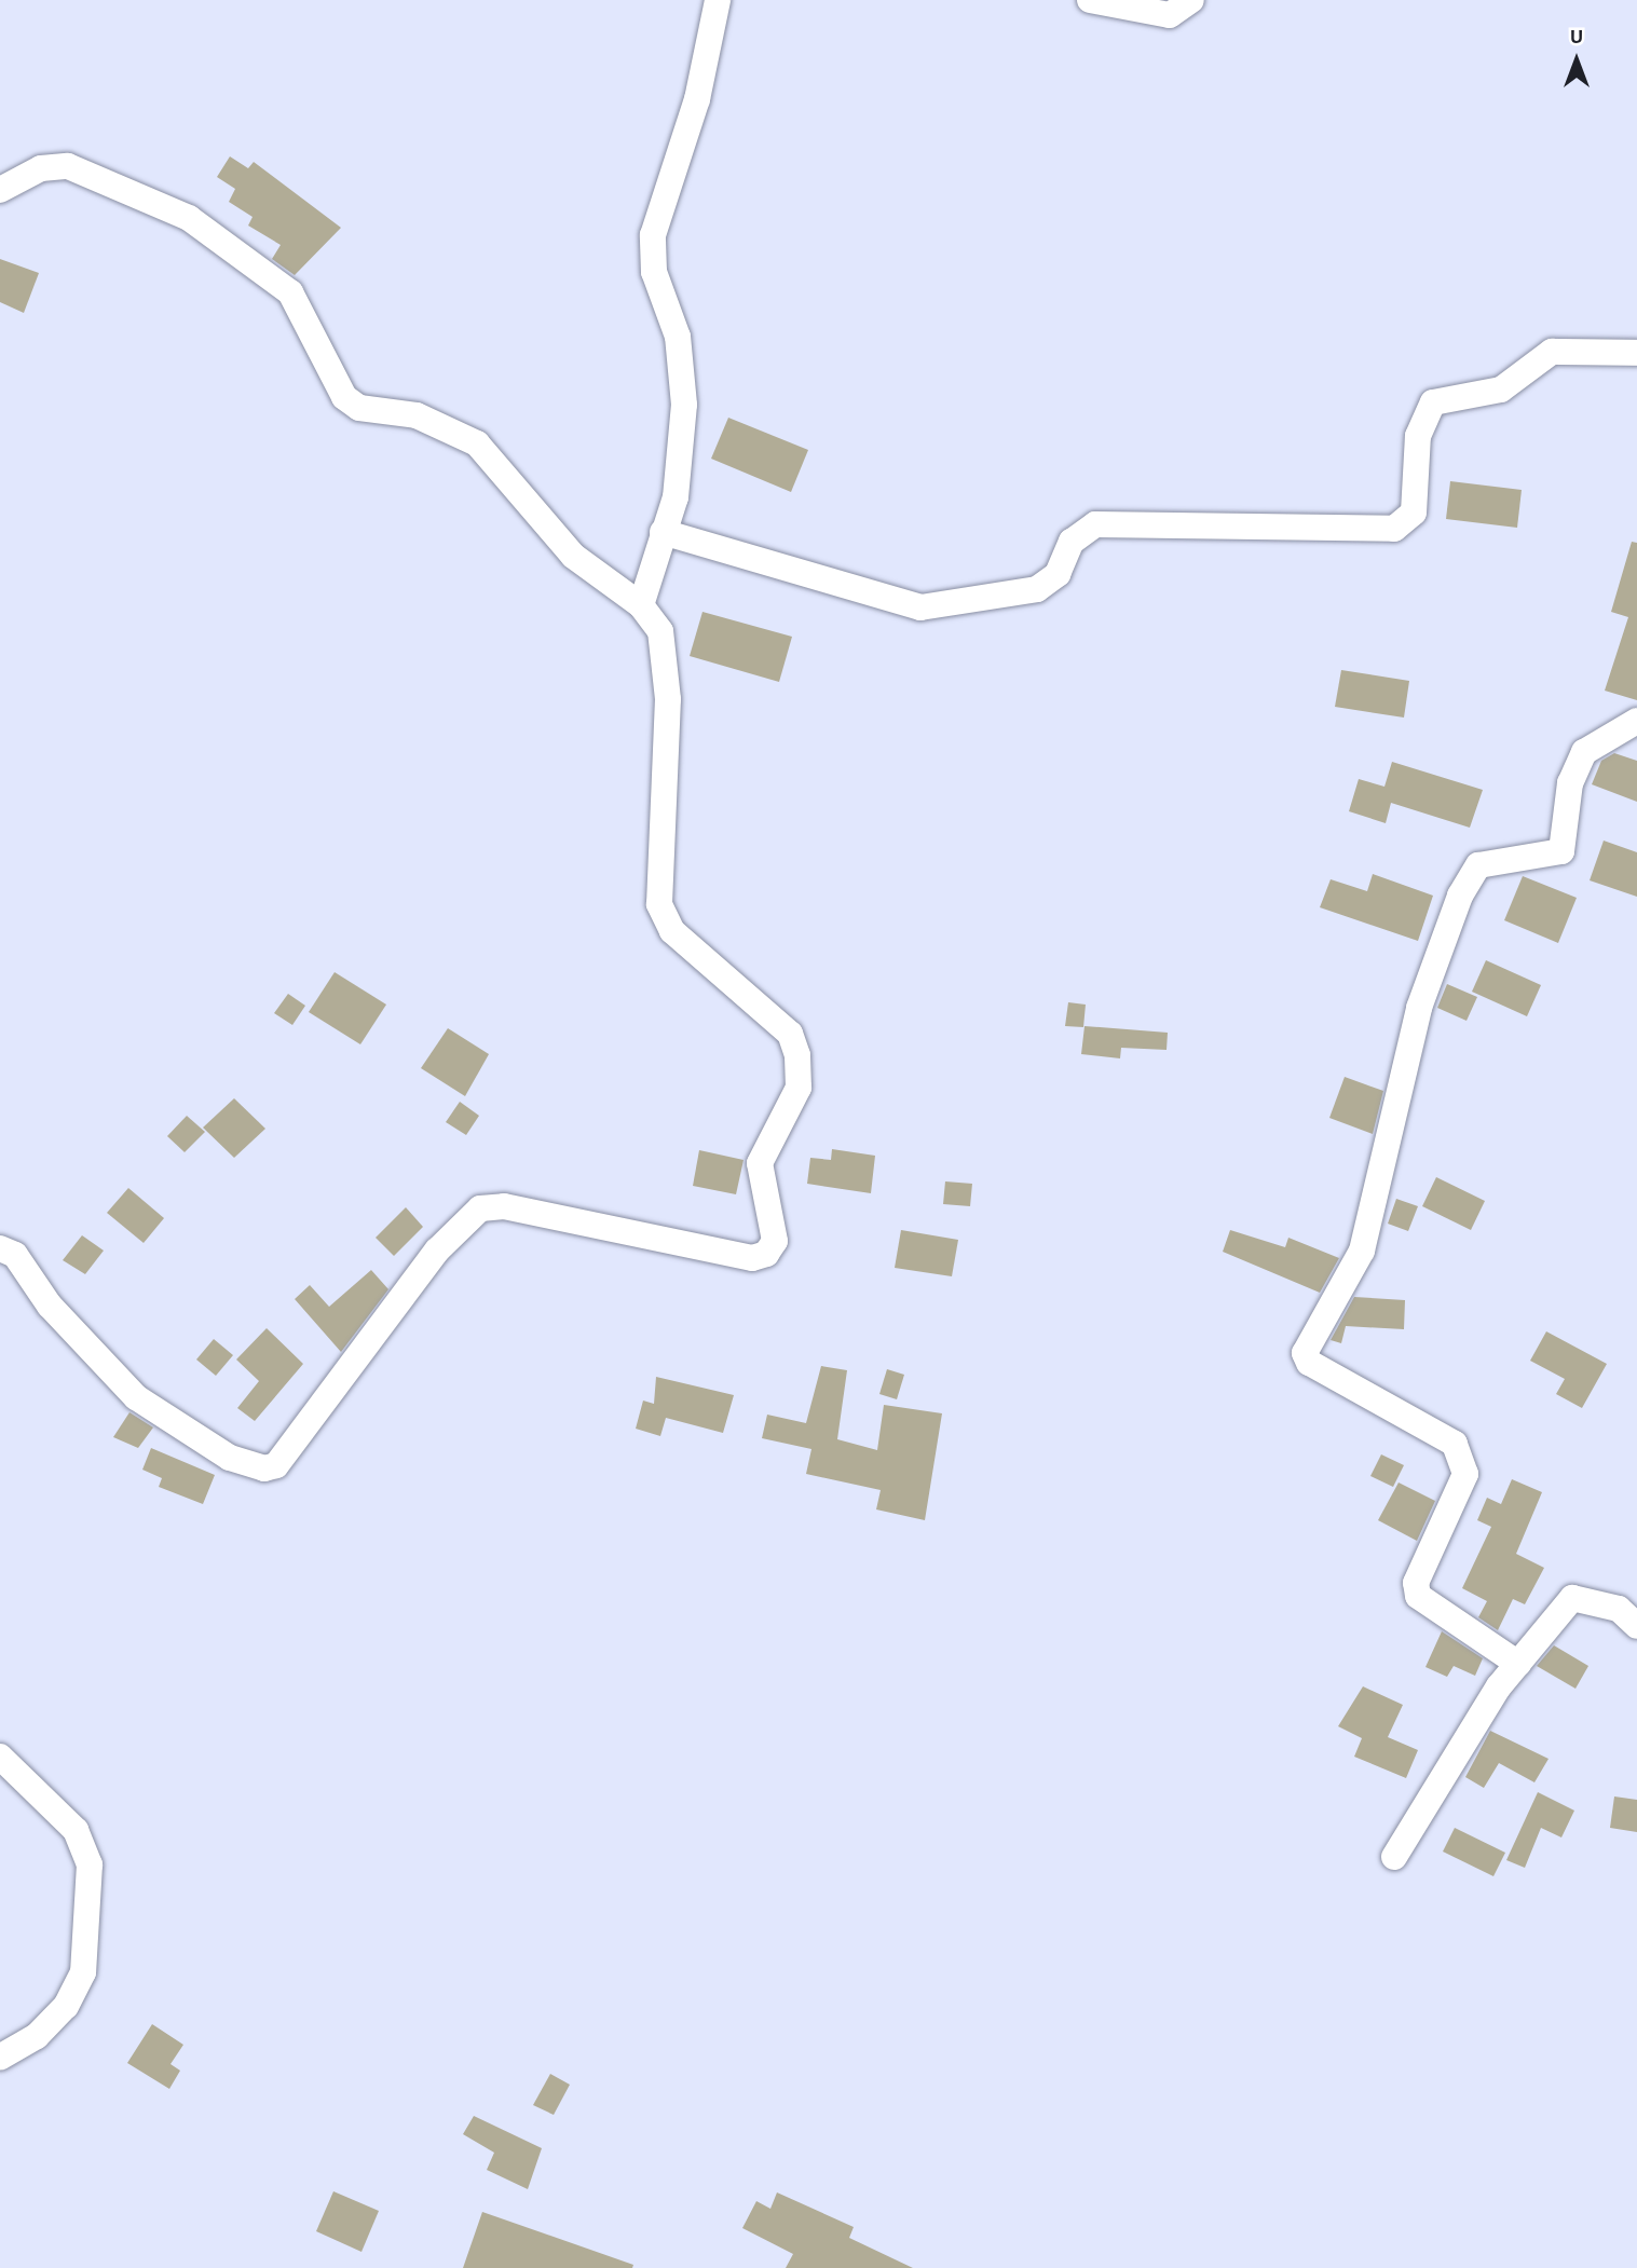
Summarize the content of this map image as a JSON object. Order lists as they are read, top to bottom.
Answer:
{
  "north": "top"
}
